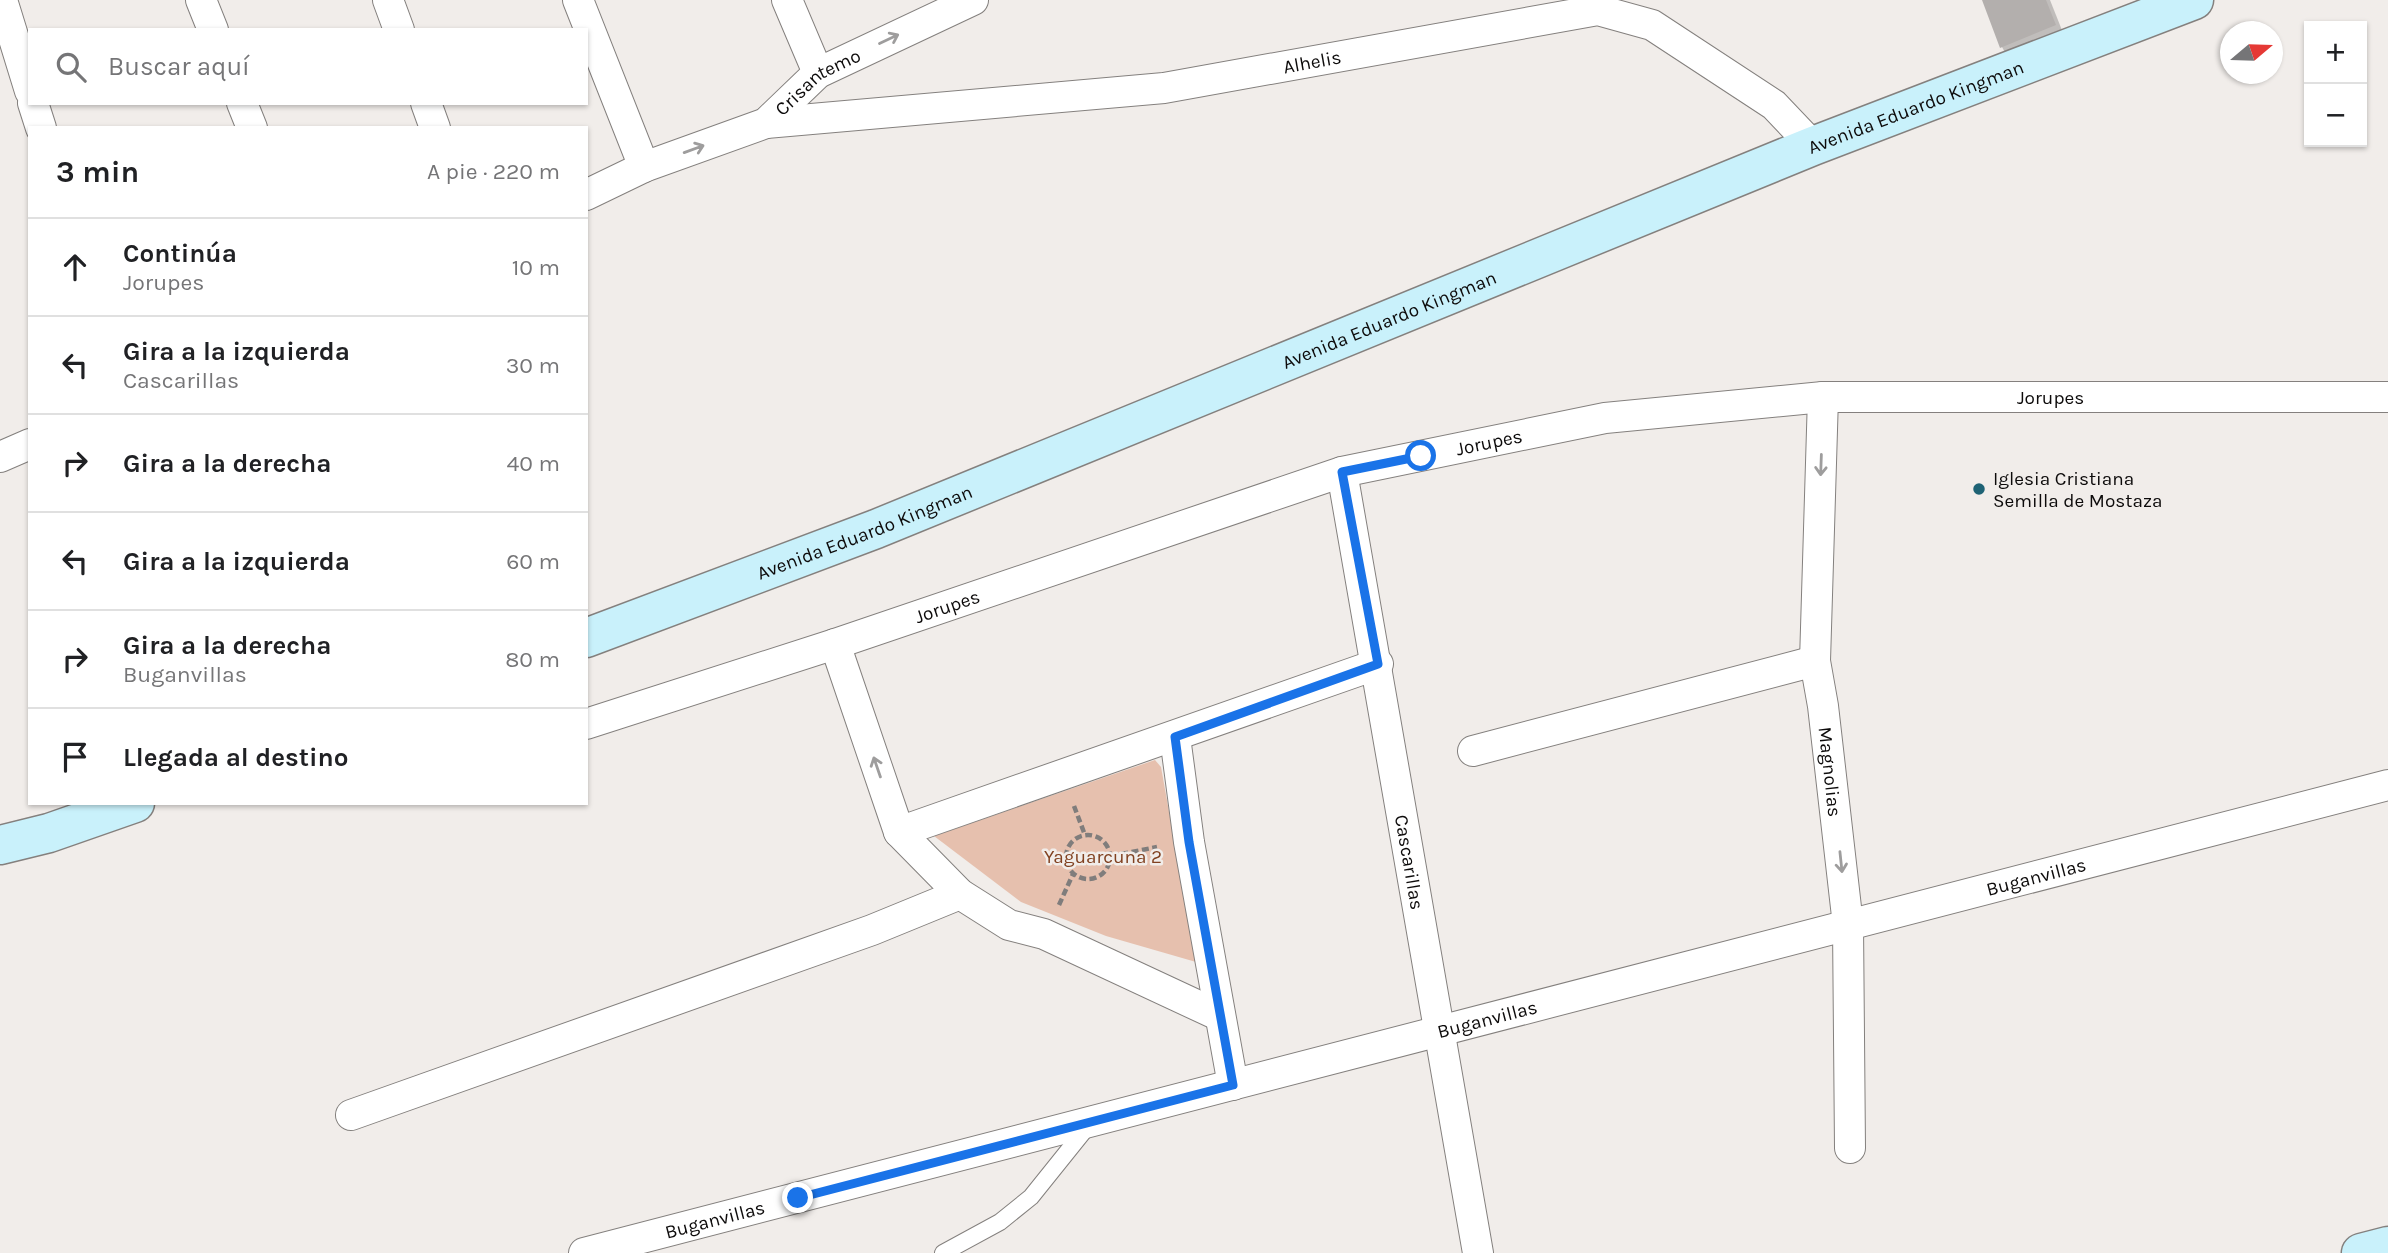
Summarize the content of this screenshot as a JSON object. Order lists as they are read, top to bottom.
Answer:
{
  "streets": {
    "main road": ["Avenida Eduardo Kingman"],
    "street": [
      "Alhelis",
      "Crisantemo",
      "Jorupes",
      "Magnolias",
      "Cascarillas",
      "Buganvillas"
    ]
  },
  "crossings": [
    ["Alhelis", "Crisantemo"],
    ["Alhelis", "Avenida Eduardo Kingman"],
    ["Jorupes", "Magnolias"],
    ["Jorupes", "Cascarillas"],
    ["Magnolias", "Buganvillas"],
    ["Cascarillas", "Buganvillas"]
  ],
  "one_way": ["Crisantemo", "Magnolias"],
  "parks": ["Yaguarcuna 2"],
  "places": ["Iglesia Cristiana Semilla de Mostaza"],
  "north": "right",
  "page": {
    "map_buttons": ["+", "−"],
    "search": "Buscar aquí",
    "heading": ["3 min", "A pie · 220 m"],
    "list": [
      ["Continúa", "Jorupes", "10 m"],
      ["Gira a la izquierda", "Cascarillas", "30 m"],
      ["Gira a la derecha", "40 m"],
      ["Gira a la izquierda", "60 m"],
      ["Gira a la derecha", "Buganvillas", "80 m"],
      "Llegada al destino"
    ]
  }
}
